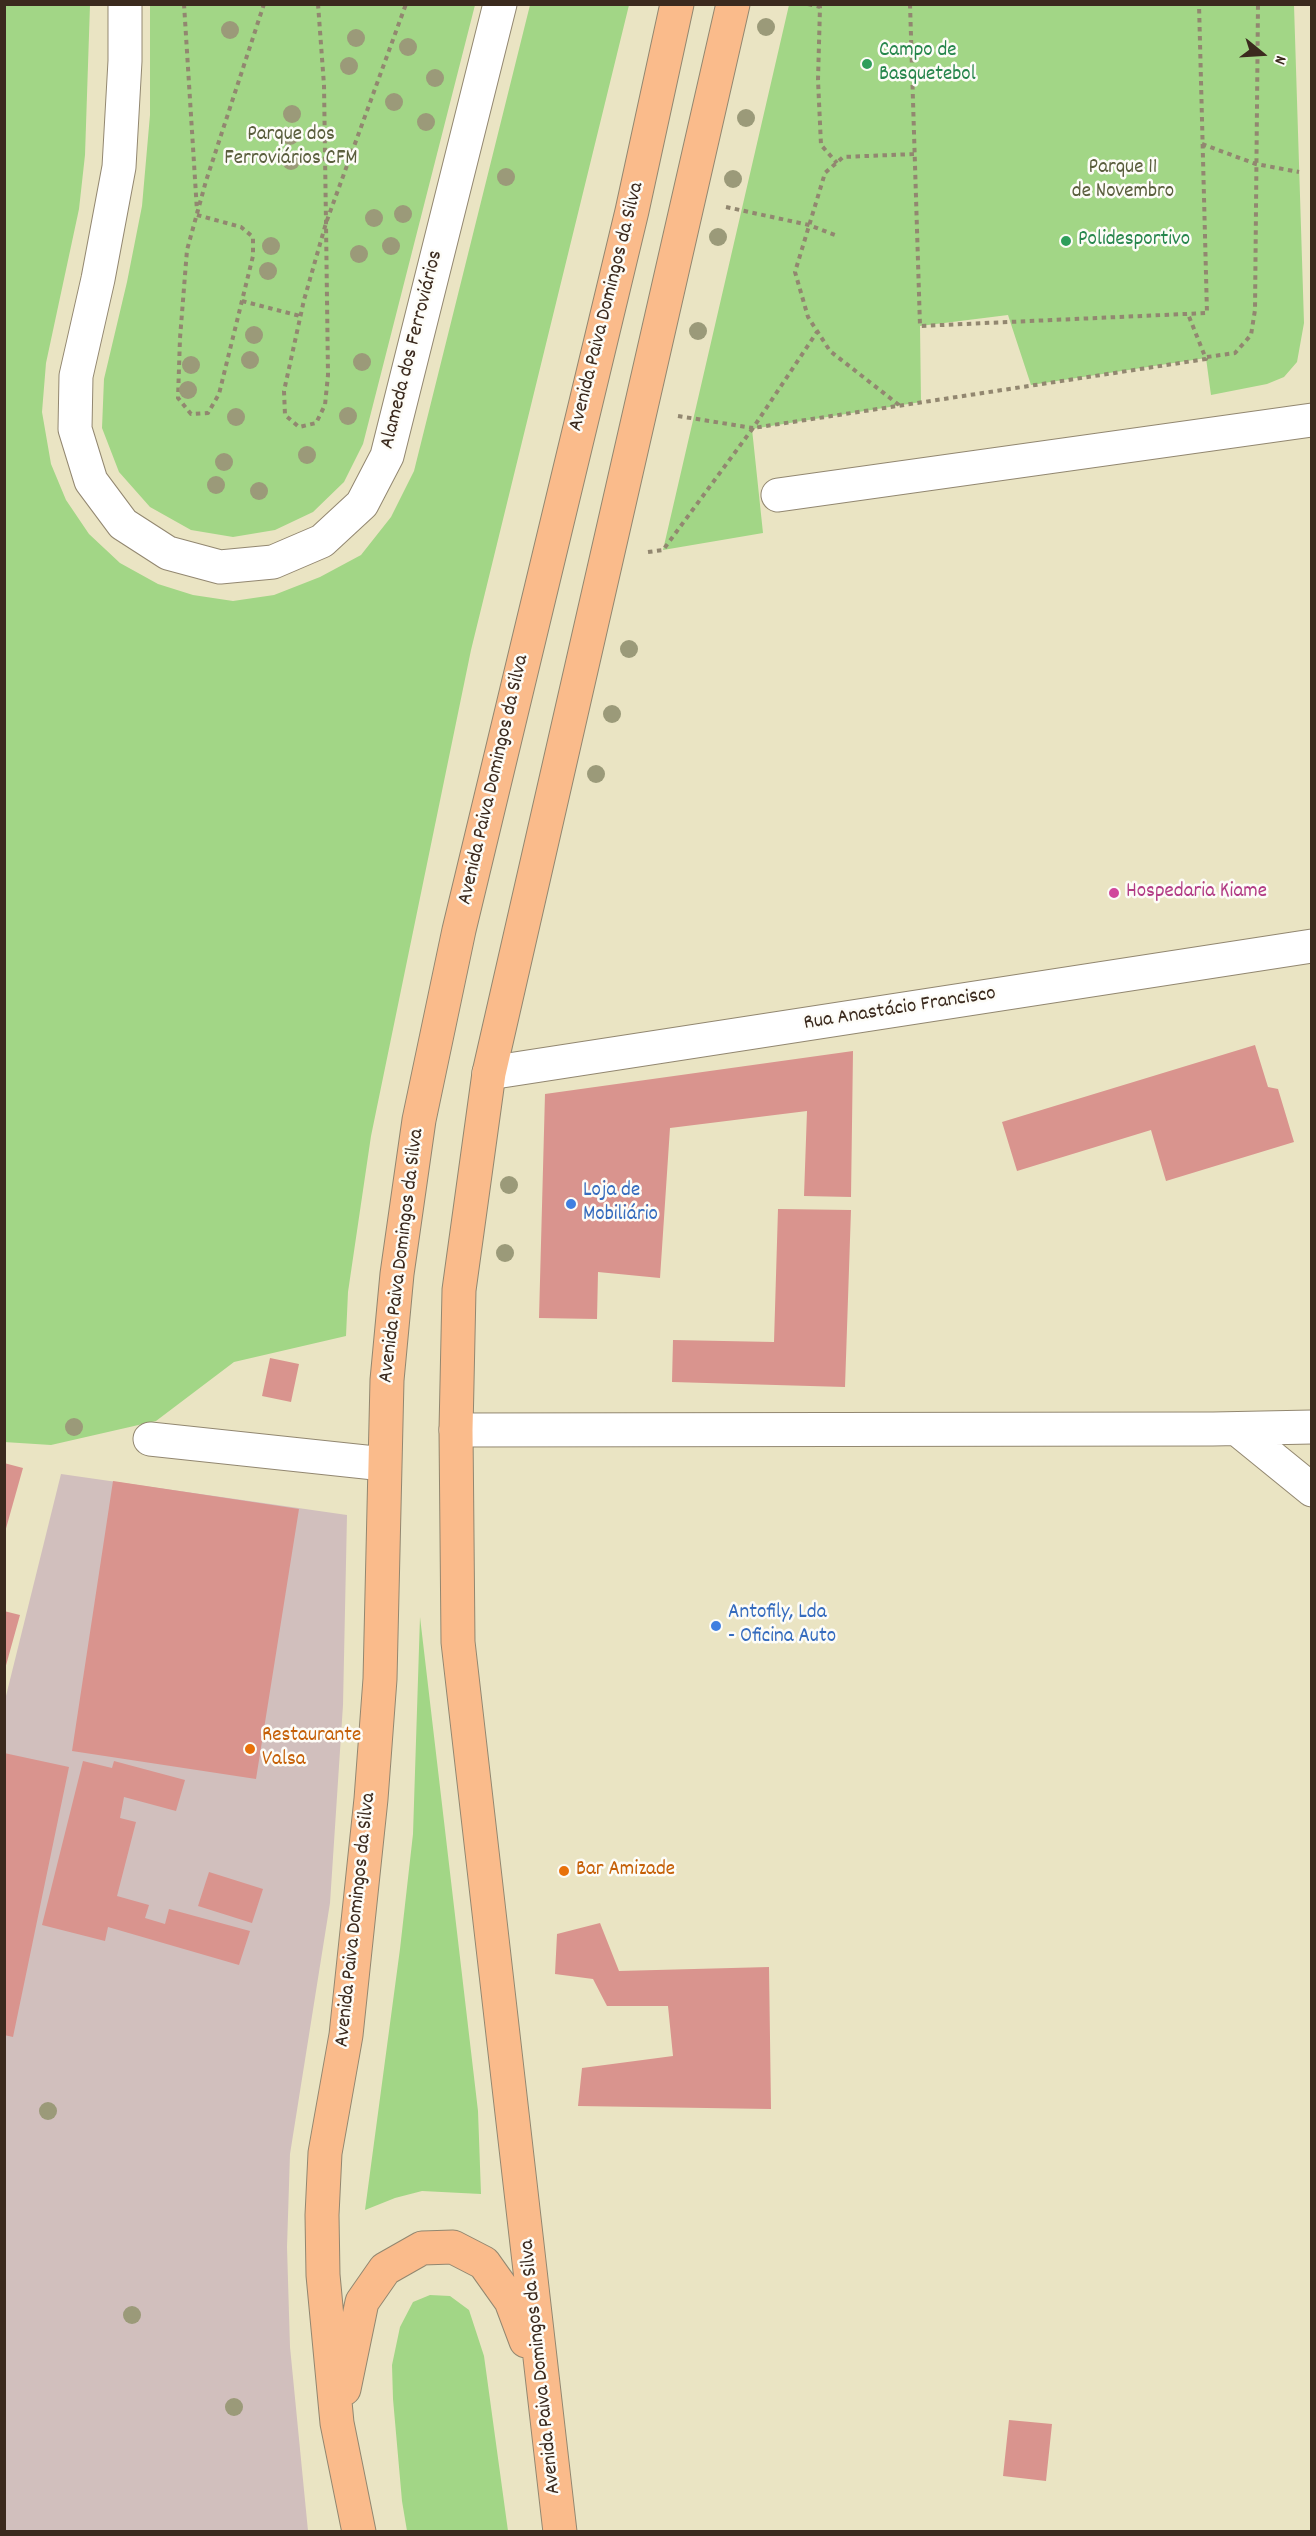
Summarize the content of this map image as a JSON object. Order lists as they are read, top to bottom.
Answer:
{
  "streets": {
    "main road": ["Avenida Paiva Domingos da Silva"],
    "street": ["Alameda dos Ferroviários", "Rua Anastácio Francisco"]
  },
  "crossings": [
    ["Avenida Paiva Domingos da Silva", "Rua Anastácio Francisco"]
  ],
  "parks": ["Parque dos Ferroviários CFM", "Parque 11 de Novembro"],
  "places": [
    "Campo de Basquetebol",
    "Polidesportivo",
    "Hospedaria Kiame",
    "Loja de Mobiliário",
    "Antofily, Lda - Oficina Auto",
    "Restaurante Valsa",
    "Bar Amizade"
  ],
  "north": "right"
}
